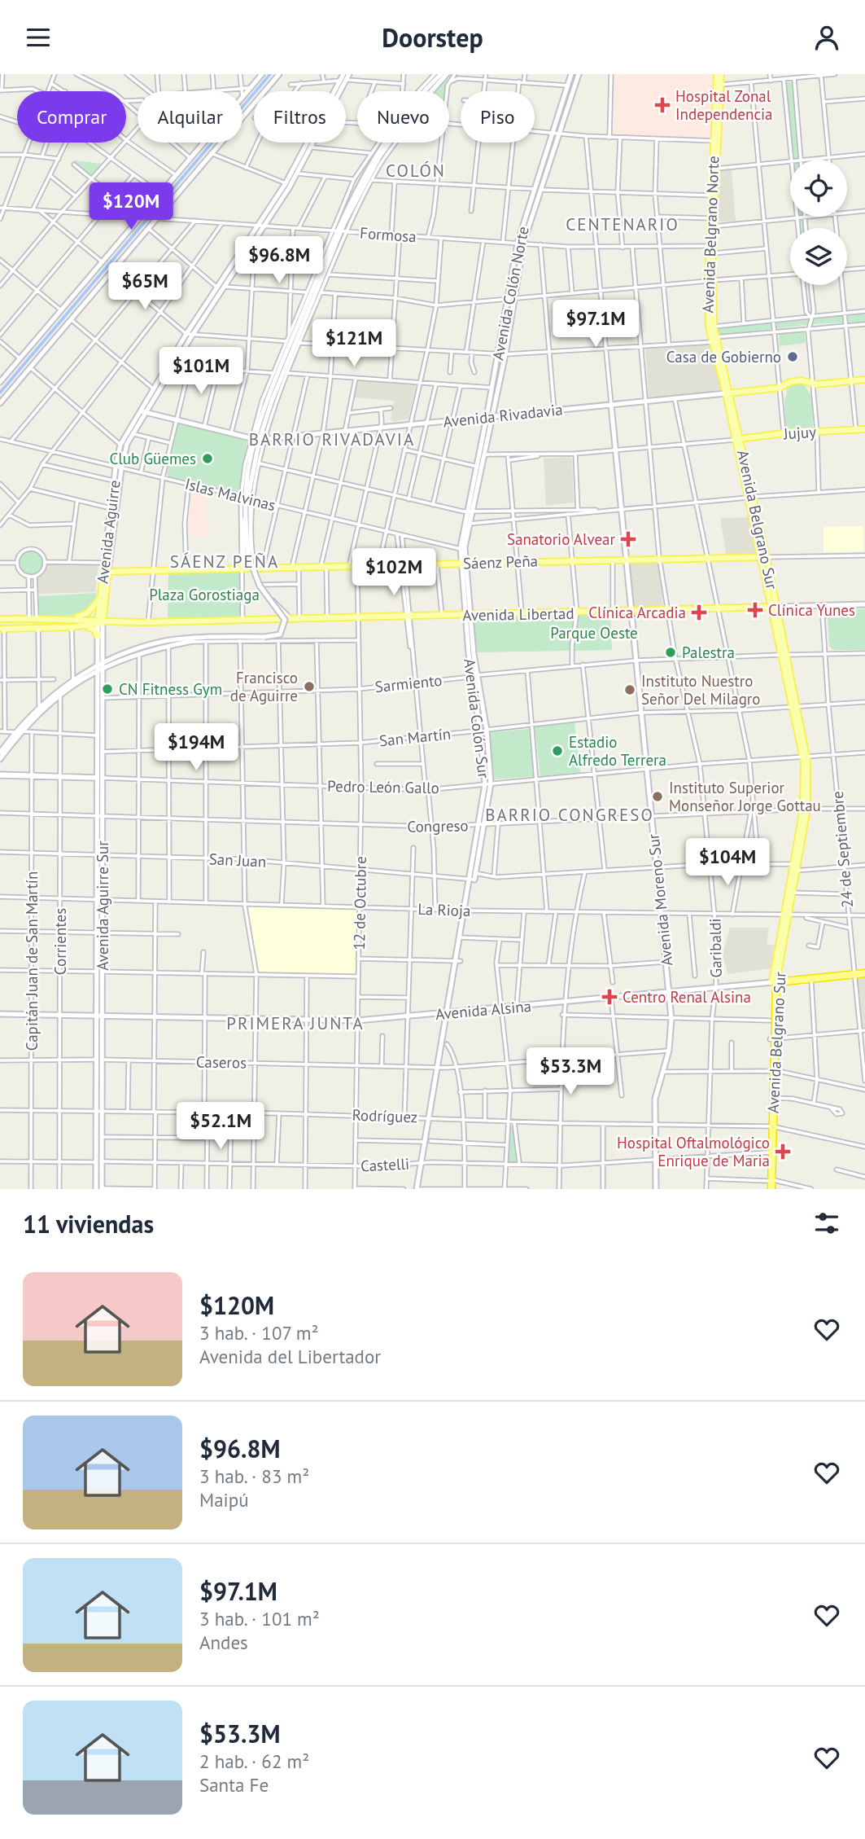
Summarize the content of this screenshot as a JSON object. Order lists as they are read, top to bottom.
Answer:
{
  "streets": {
    "highway": ["Avenida Belgrano Sur", "Avenida Alsina"],
    "main road": [
      "Avenida Belgrano Norte",
      "Avenida Colón Norte",
      "Avenida Rivadavia",
      "Jujuy",
      "Avenida Aguirre",
      "Sáenz Peña",
      "Avenida Libertad",
      "Avenida Colón Sur",
      "Avenida Moreno Sur",
      "Avenida Aguirre Sur"
    ],
    "street": [
      "Formosa",
      "Islas Malvinas",
      "Sarmiento",
      "San Martín",
      "Pedro León Gallo",
      "Congreso",
      "24 de Septiembre",
      "San Juan",
      "12 de Octubre",
      "La Rioja",
      "Corrientes",
      "Garibaldi",
      "Capitán Juan de San Martín",
      "Caseros",
      "Rodríguez",
      "Castelli"
    ]
  },
  "crossings": [
    ["Formosa", "Avenida Belgrano Norte"],
    ["Formosa", "Avenida Colón Norte"],
    ["Formosa", "Garibaldi"],
    ["Avenida Belgrano Norte", "Avenida Rivadavia"],
    ["Avenida Belgrano Norte", "Avenida Belgrano Sur"],
    ["Avenida Colón Norte", "Avenida Rivadavia"],
    ["Avenida Colón Norte", "Avenida Colón Sur"],
    ["Avenida Rivadavia", "Avenida Belgrano Sur"],
    ["Avenida Rivadavia", "Avenida Aguirre"],
    ["Avenida Rivadavia", "Avenida Colón Sur"],
    ["Avenida Rivadavia", "Avenida Moreno Sur"],
    ["Avenida Rivadavia", "Garibaldi"],
    ["Jujuy", "Avenida Belgrano Sur"],
    ["Islas Malvinas", "Avenida Aguirre"],
    ["Islas Malvinas", "Avenida Colón Sur"],
    ["Avenida Belgrano Sur", "Sáenz Peña"],
    ["Avenida Belgrano Sur", "Avenida Libertad"],
    ["Avenida Belgrano Sur", "Sarmiento"],
    ["Avenida Belgrano Sur", "San Martín"],
    ["Avenida Belgrano Sur", "Pedro León Gallo"],
    ["Avenida Belgrano Sur", "Congreso"],
    ["Avenida Belgrano Sur", "San Juan"],
    ["Avenida Belgrano Sur", "La Rioja"],
    ["Avenida Belgrano Sur", "Avenida Alsina"],
    ["Avenida Belgrano Sur", "Rodríguez"],
    ["Avenida Belgrano Sur", "Castelli"],
    ["Avenida Aguirre", "Sáenz Peña"],
    ["Avenida Aguirre", "Avenida Libertad"],
    ["Avenida Aguirre", "Avenida Aguirre Sur"],
    ["Sáenz Peña", "Avenida Colón Sur"],
    ["Sáenz Peña", "Avenida Moreno Sur"],
    ["Sáenz Peña", "12 de Octubre"],
    ["Sáenz Peña", "Garibaldi"],
    ["Avenida Libertad", "Avenida Colón Sur"],
    ["Avenida Libertad", "24 de Septiembre"],
    ["Avenida Libertad", "Avenida Moreno Sur"],
    ["Avenida Libertad", "12 de Octubre"],
    ["Avenida Libertad", "Avenida Aguirre Sur"],
    ["Avenida Libertad", "Garibaldi"],
    ["Sarmiento", "Avenida Colón Sur"],
    ["Sarmiento", "24 de Septiembre"],
    ["Sarmiento", "Avenida Moreno Sur"],
    ["Sarmiento", "12 de Octubre"],
    ["Sarmiento", "Avenida Aguirre Sur"],
    ["Sarmiento", "Garibaldi"],
    ["Avenida Colón Sur", "San Martín"],
    ["Avenida Colón Sur", "Pedro León Gallo"],
    ["Avenida Colón Sur", "Congreso"],
    ["Avenida Colón Sur", "San Juan"],
    ["Avenida Colón Sur", "La Rioja"],
    ["Avenida Colón Sur", "Avenida Alsina"],
    ["Avenida Colón Sur", "Caseros"],
    ["Avenida Colón Sur", "Rodríguez"],
    ["Avenida Colón Sur", "Castelli"],
    ["San Martín", "24 de Septiembre"],
    ["San Martín", "Avenida Moreno Sur"],
    ["San Martín", "12 de Octubre"],
    ["San Martín", "Avenida Aguirre Sur"],
    ["San Martín", "Garibaldi"],
    ["Pedro León Gallo", "24 de Septiembre"],
    ["Pedro León Gallo", "Avenida Moreno Sur"],
    ["Pedro León Gallo", "12 de Octubre"],
    ["Pedro León Gallo", "Avenida Aguirre Sur"],
    ["Pedro León Gallo", "Corrientes"],
    ["Pedro León Gallo", "Garibaldi"],
    ["Pedro León Gallo", "Capitán Juan de San Martín"],
    ["Congreso", "24 de Septiembre"],
    ["Congreso", "Avenida Moreno Sur"],
    ["Congreso", "12 de Octubre"],
    ["Congreso", "Avenida Aguirre Sur"],
    ["Congreso", "Corrientes"],
    ["Congreso", "Garibaldi"],
    ["Congreso", "Capitán Juan de San Martín"],
    ["24 de Septiembre", "San Juan"],
    ["24 de Septiembre", "Avenida Alsina"],
    ["San Juan", "Avenida Moreno Sur"],
    ["San Juan", "12 de Octubre"],
    ["San Juan", "Avenida Aguirre Sur"],
    ["San Juan", "Corrientes"],
    ["San Juan", "Garibaldi"],
    ["San Juan", "Capitán Juan de San Martín"],
    ["Avenida Moreno Sur", "La Rioja"],
    ["Avenida Moreno Sur", "Avenida Alsina"],
    ["Avenida Moreno Sur", "Caseros"],
    ["Avenida Moreno Sur", "Rodríguez"],
    ["Avenida Moreno Sur", "Castelli"],
    ["12 de Octubre", "La Rioja"],
    ["12 de Octubre", "Avenida Alsina"],
    ["12 de Octubre", "Caseros"],
    ["12 de Octubre", "Rodríguez"],
    ["12 de Octubre", "Castelli"],
    ["Avenida Aguirre Sur", "La Rioja"],
    ["Avenida Aguirre Sur", "Avenida Alsina"],
    ["Avenida Aguirre Sur", "Caseros"],
    ["Avenida Aguirre Sur", "Rodríguez"],
    ["Avenida Aguirre Sur", "Castelli"],
    ["La Rioja", "Corrientes"],
    ["La Rioja", "Garibaldi"],
    ["La Rioja", "Capitán Juan de San Martín"],
    ["Corrientes", "Avenida Alsina"],
    ["Corrientes", "Caseros"],
    ["Corrientes", "Rodríguez"],
    ["Corrientes", "Castelli"],
    ["Garibaldi", "Avenida Alsina"],
    ["Garibaldi", "Rodríguez"],
    ["Garibaldi", "Castelli"],
    ["Capitán Juan de San Martín", "Avenida Alsina"],
    ["Capitán Juan de San Martín", "Caseros"],
    ["Capitán Juan de San Martín", "Rodríguez"],
    ["Capitán Juan de San Martín", "Castelli"]
  ],
  "districts": [
    "COLÓN",
    "CENTENARIO",
    "BARRIO RIVADAVIA",
    "SÁENZ PEÑA",
    "BARRIO CONGRESO",
    "PRIMERA JUNTA"
  ],
  "parks": ["Plaza Gorostiaga", "Parque Oeste"],
  "places": {
    "health": [
      "Hospital Zonal Independencia",
      "Sanatorio Alvear",
      "Clínica Yunes",
      "Clínica Arcadia",
      "Centro Renal Alsina",
      "Hospital Oftalmológico Enrique de Maria"
    ],
    "other": [
      "Casa de Gobierno",
      "Club Güemes",
      "Palestra",
      "Francisco de Aguirre",
      "CN Fitness Gym",
      "Instituto Nuestro Señor Del Milagro",
      "Estadio Alfredo Terrera",
      "Instituto Superior Monseñor Jorge Gottau"
    ]
  },
  "page": {
    "header": "Doorstep",
    "chip": [
      "Comprar",
      "Alquilar",
      "Filtros",
      "Nuevo",
      "Piso"
    ],
    "price": [
      "$120M",
      "$96.8M",
      "$65M",
      "$97.1M",
      "$121M",
      "$101M",
      "$102M",
      "$194M",
      "$104M",
      "$53.3M",
      "$52.1M"
    ],
    "heading": "11 viviendas",
    "list": [
      {
        "name": "$120M",
        "note": "3 hab. · 107 m² · Avenida del Libertador"
      },
      {
        "name": "$96.8M",
        "note": "3 hab. · 83 m² · Maipú"
      },
      {
        "name": "$97.1M",
        "note": "3 hab. · 101 m² · Andes"
      },
      {
        "name": "$53.3M",
        "note": "2 hab. · 62 m² · Santa Fe"
      }
    ]
  }
}
